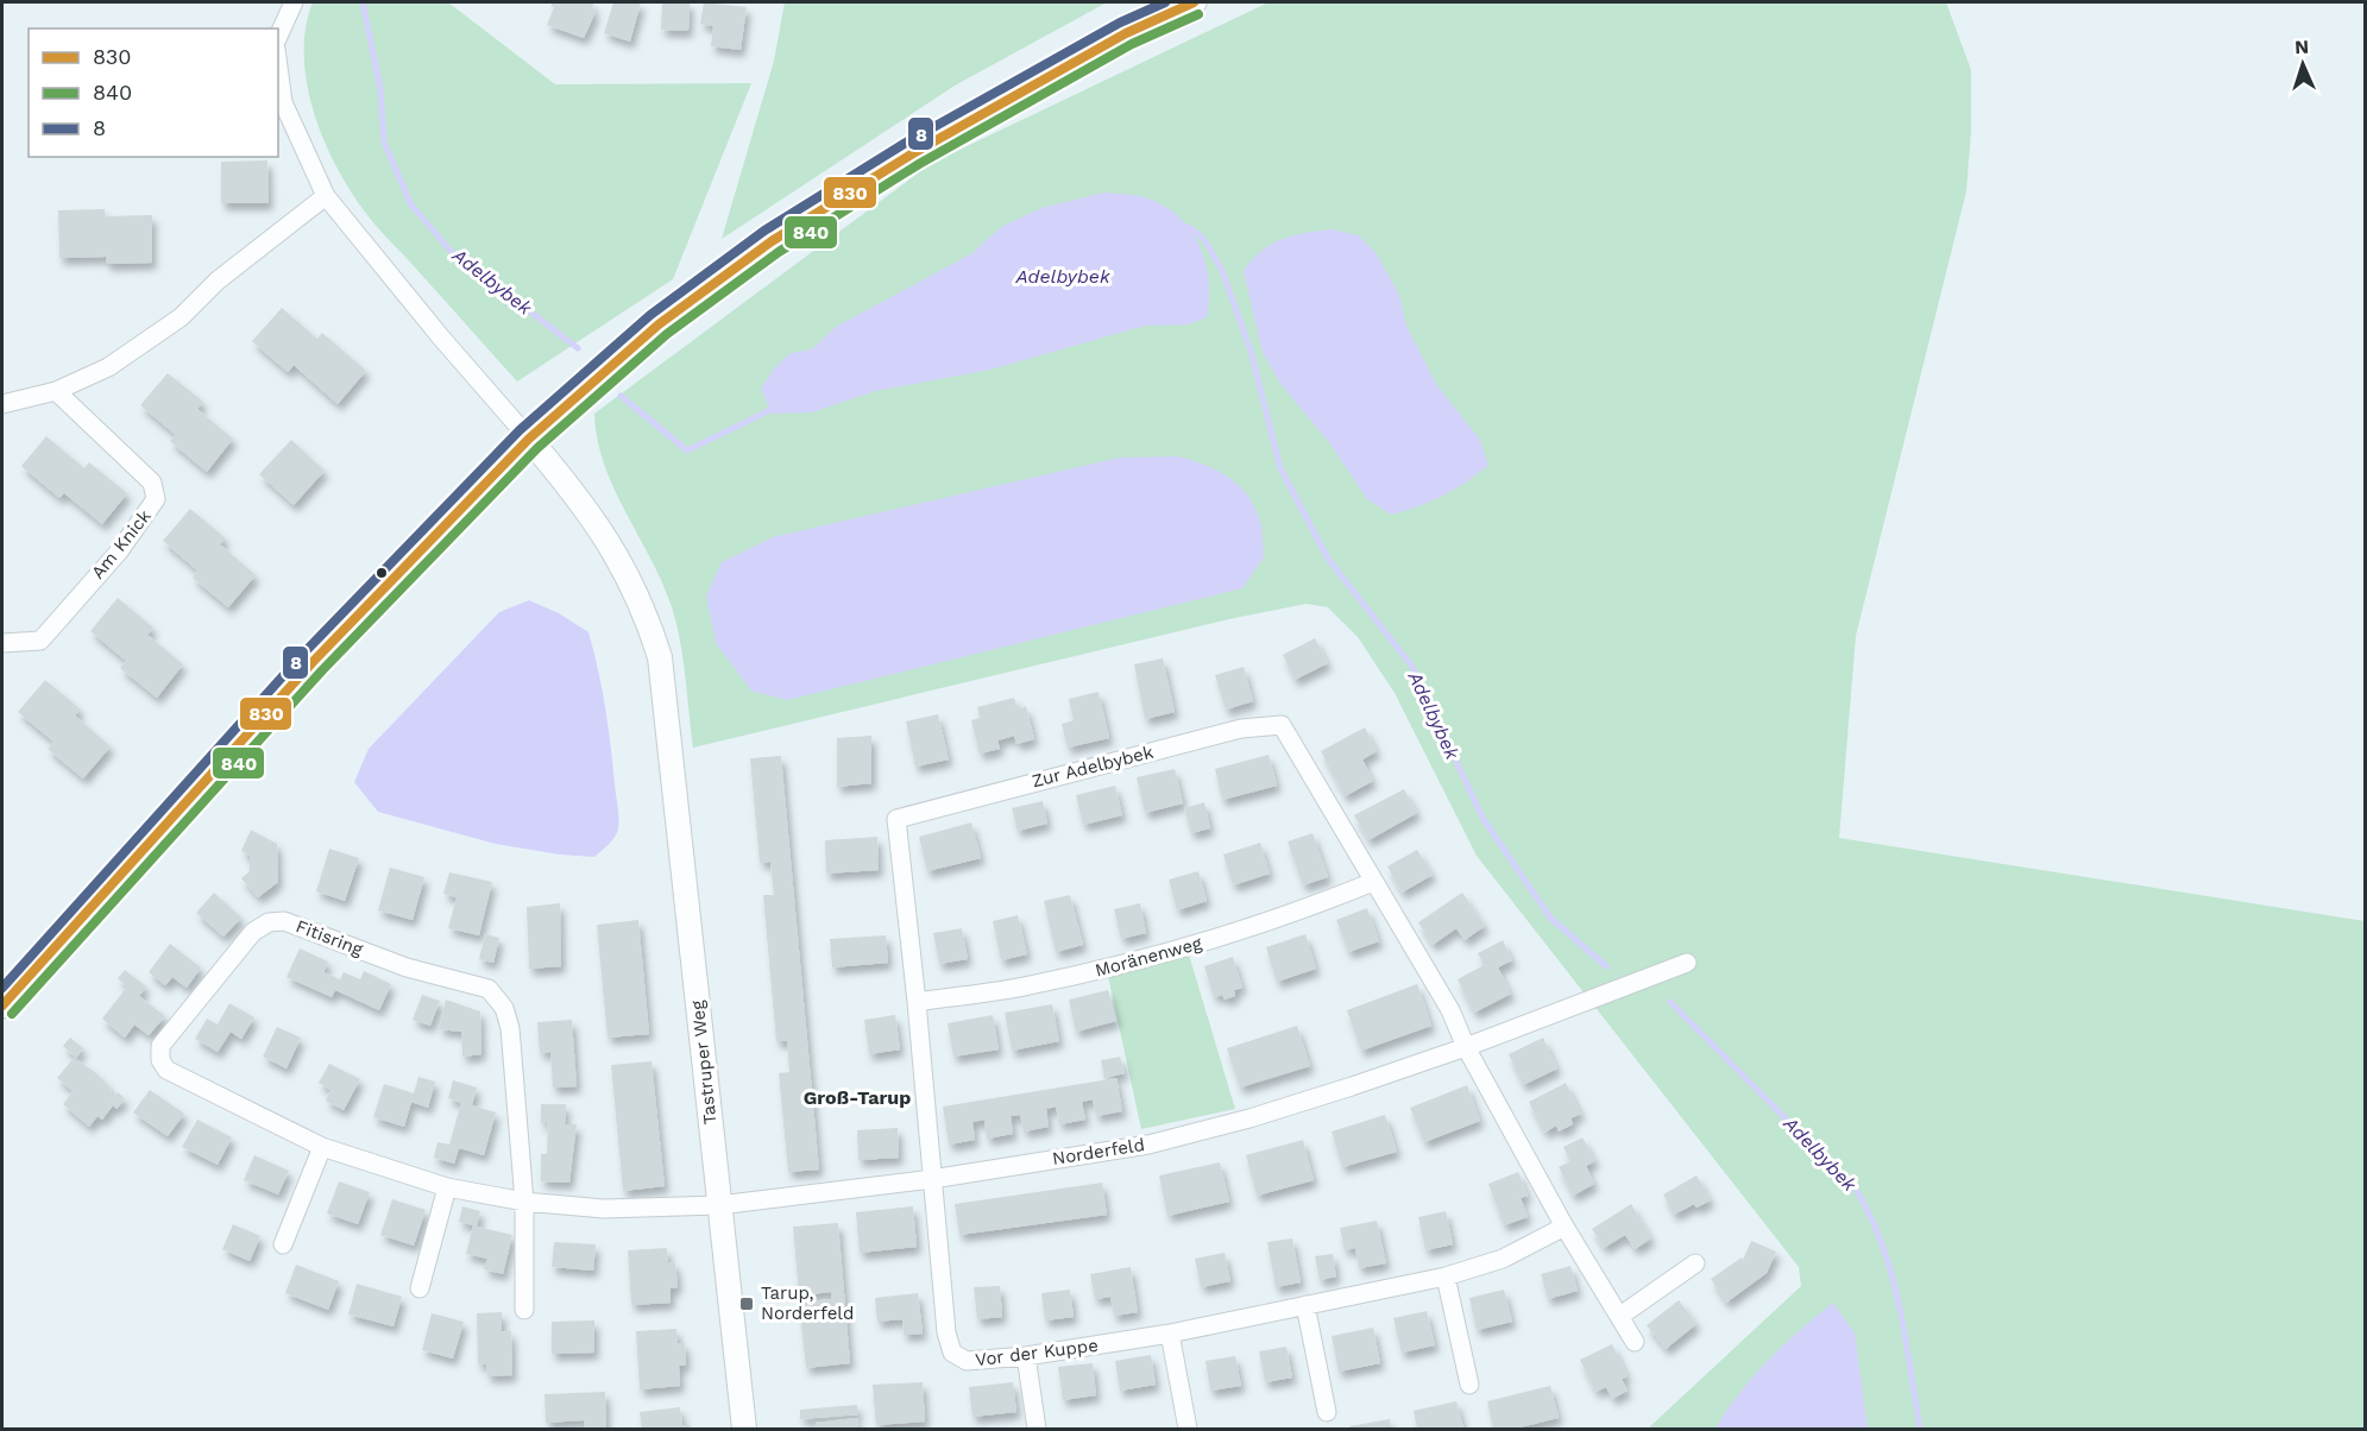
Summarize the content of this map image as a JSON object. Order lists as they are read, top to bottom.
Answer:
{
  "streets": {
    "street": [
      "Am Knick",
      "Zur Adelbybek",
      "Fitisring",
      "Moränenweg",
      "Tastruper Weg",
      "Norderfeld",
      "Vor der Kuppe"
    ]
  },
  "crossings": [
    ["Zur Adelbybek", "Moränenweg"],
    ["Zur Adelbybek", "Norderfeld"],
    ["Zur Adelbybek", "Vor der Kuppe"],
    ["Fitisring", "Tastruper Weg"],
    ["Fitisring", "Norderfeld"],
    ["Tastruper Weg", "Norderfeld"],
    ["Norderfeld", "Vor der Kuppe"]
  ],
  "districts": ["Groß-Tarup"],
  "water": ["Adelbybek"],
  "places": {
    "transit": ["Tarup, Norderfeld"]
  },
  "lines": ["transit line 830", "transit line 8", "transit line 840"],
  "legend": ["830", "840", "8"],
  "north": "top"
}
